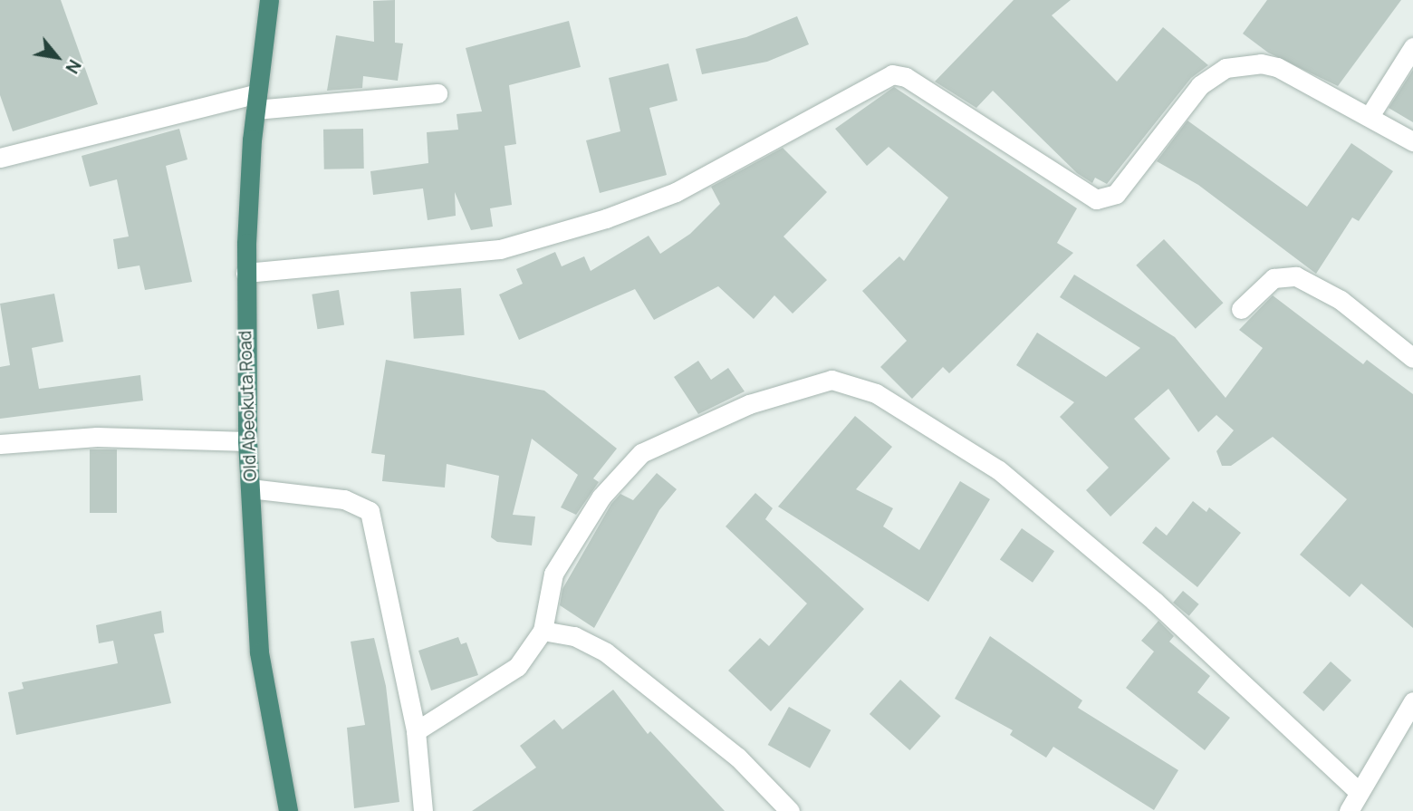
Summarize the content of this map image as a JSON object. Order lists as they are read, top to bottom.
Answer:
{
  "streets": {
    "highway": ["Old Abeokuta Road"]
  },
  "north": "bottom right"
}
